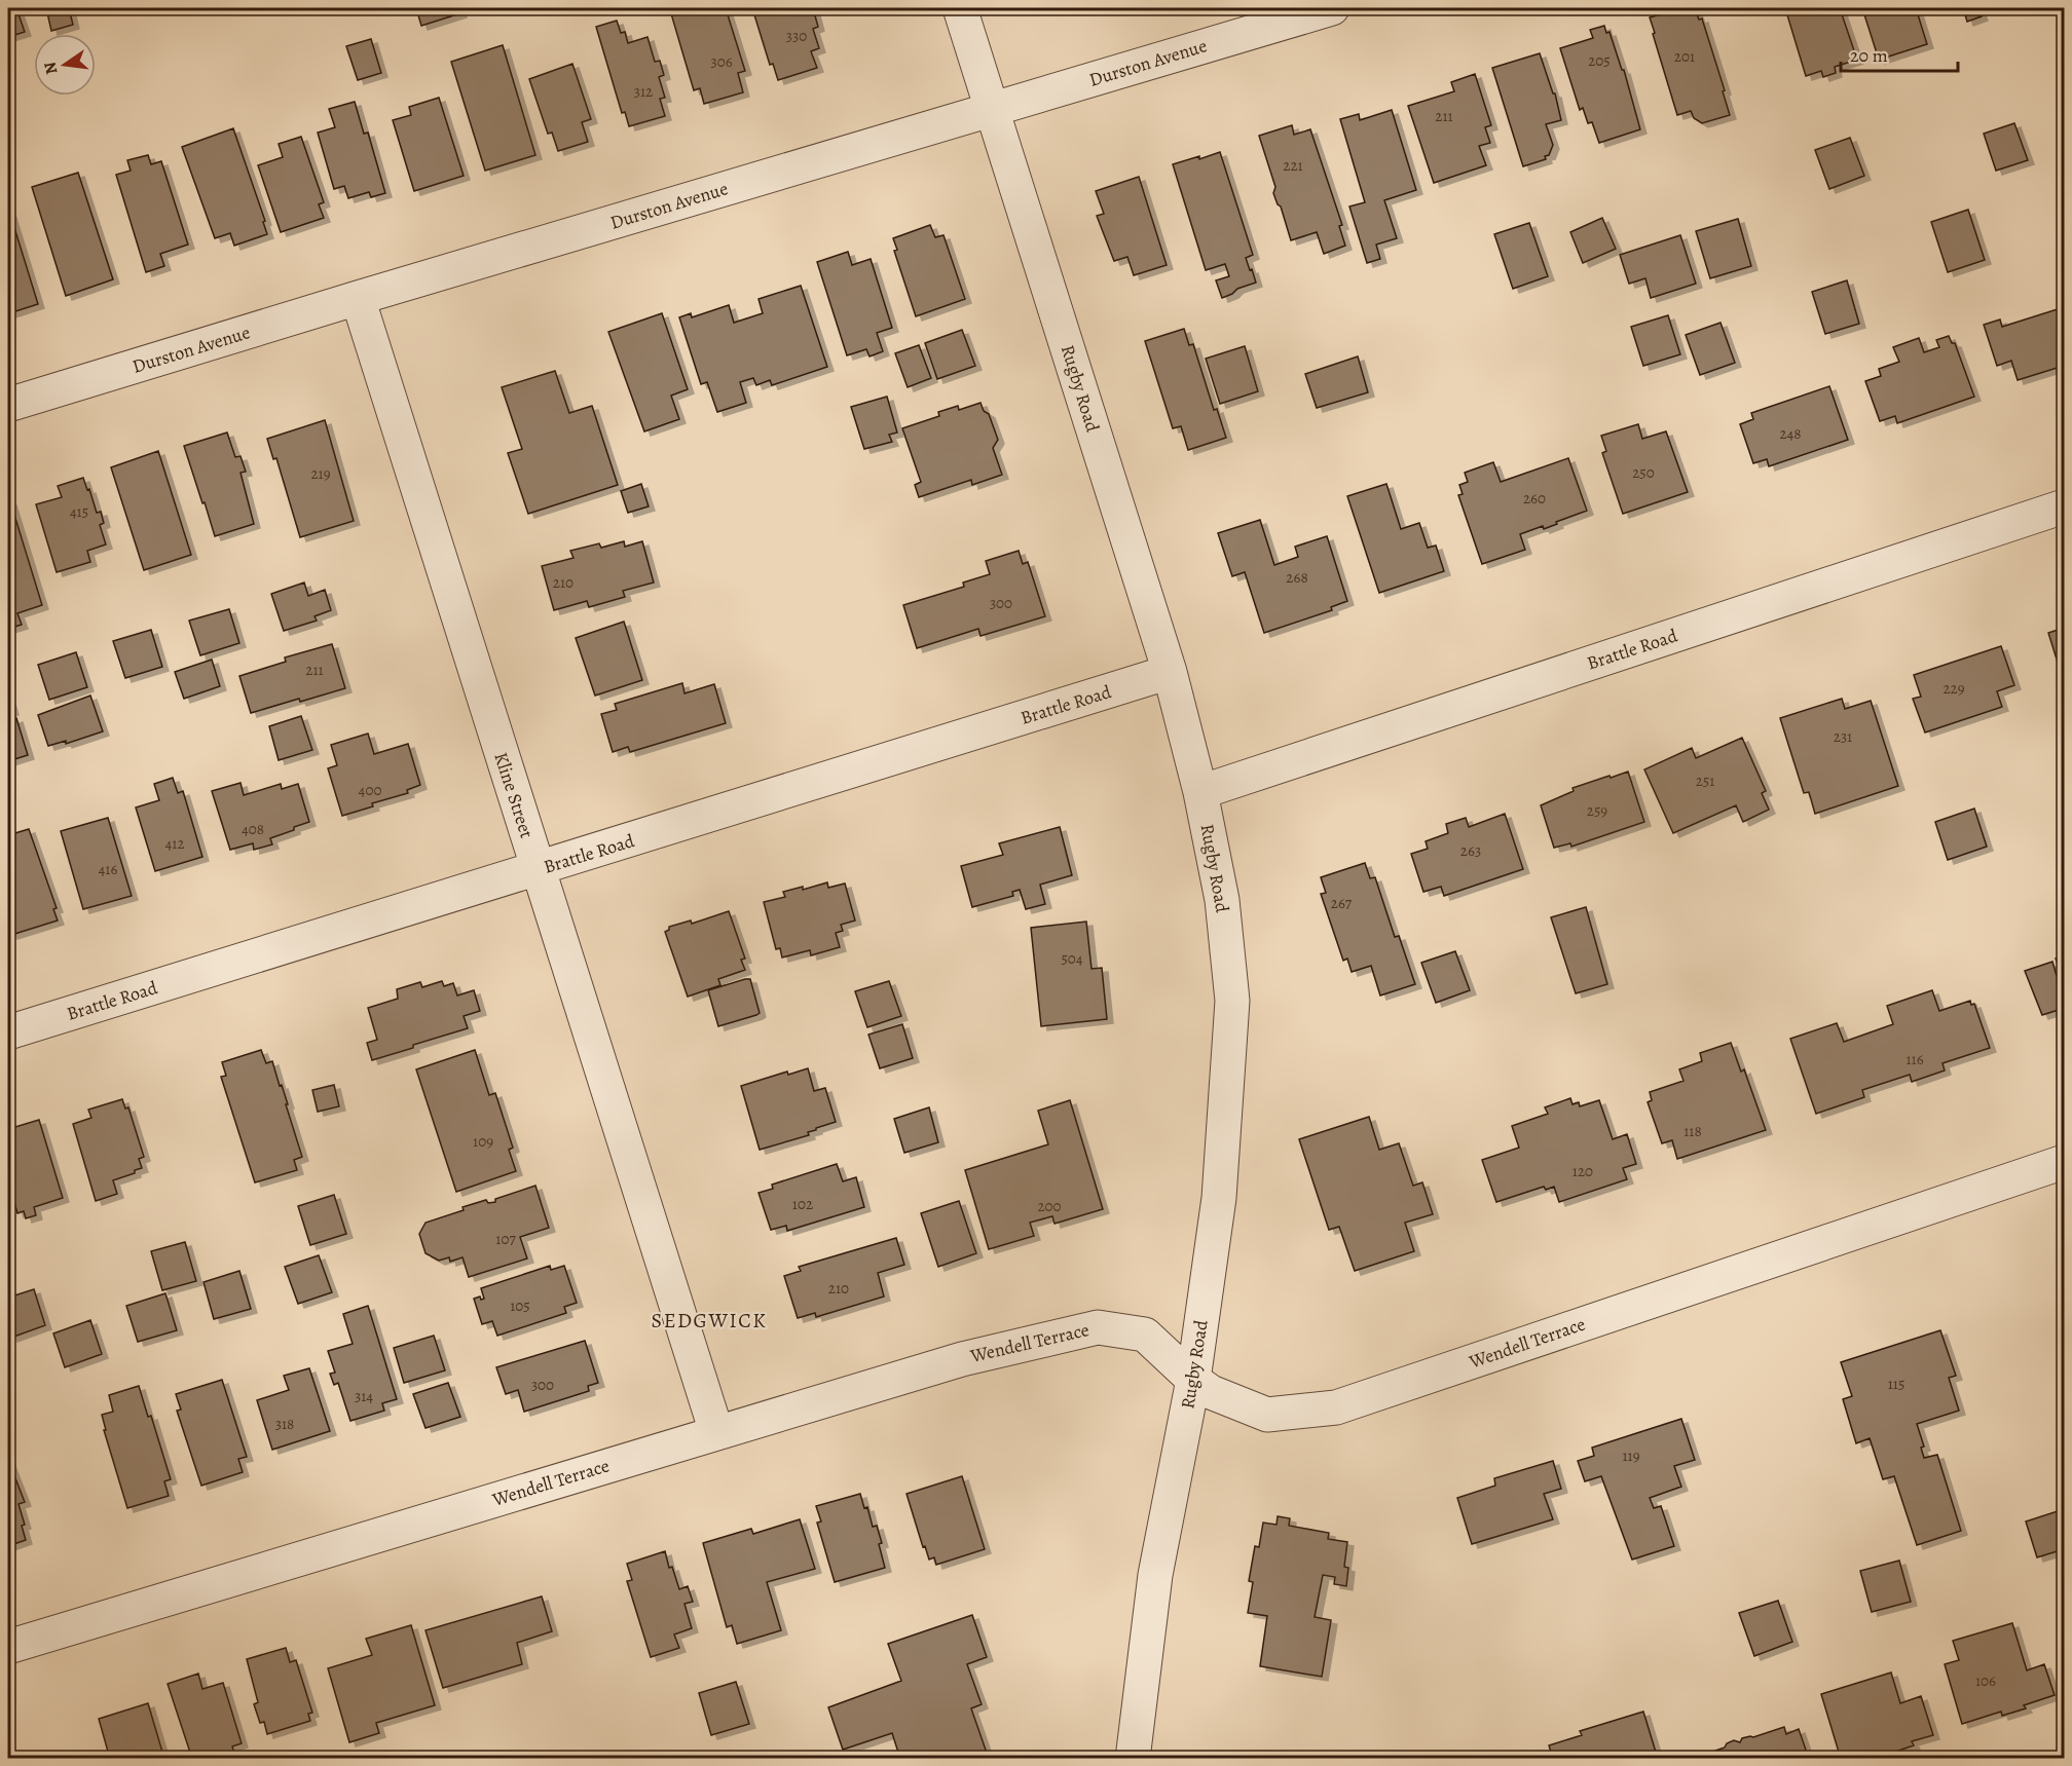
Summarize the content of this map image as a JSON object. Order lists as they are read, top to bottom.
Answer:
{
  "streets": {
    "street": [
      "Durston Avenue",
      "Rugby Road",
      "Brattle Road",
      "Kline Street",
      "Wendell Terrace"
    ]
  },
  "crossings": [
    ["Durston Avenue", "Rugby Road"],
    ["Durston Avenue", "Kline Street"],
    ["Rugby Road", "Brattle Road"],
    ["Rugby Road", "Wendell Terrace"],
    ["Brattle Road", "Kline Street"],
    ["Kline Street", "Wendell Terrace"]
  ],
  "districts": ["SEDGWICK"],
  "house_numbers": [
    "330",
    "201",
    "205",
    "306",
    "312",
    "211",
    "221",
    "248",
    "250",
    "219",
    "260",
    "415",
    "268",
    "210",
    "300",
    "211",
    "229",
    "231",
    "251",
    "400",
    "259",
    "408",
    "412",
    "263",
    "416",
    "267",
    "504",
    "116",
    "118",
    "109",
    "120",
    "102",
    "200",
    "107",
    "210",
    "105",
    "115",
    "300",
    "314",
    "318",
    "119",
    "106"
  ],
  "scale_bar": "20 m",
  "north": "left"
}
